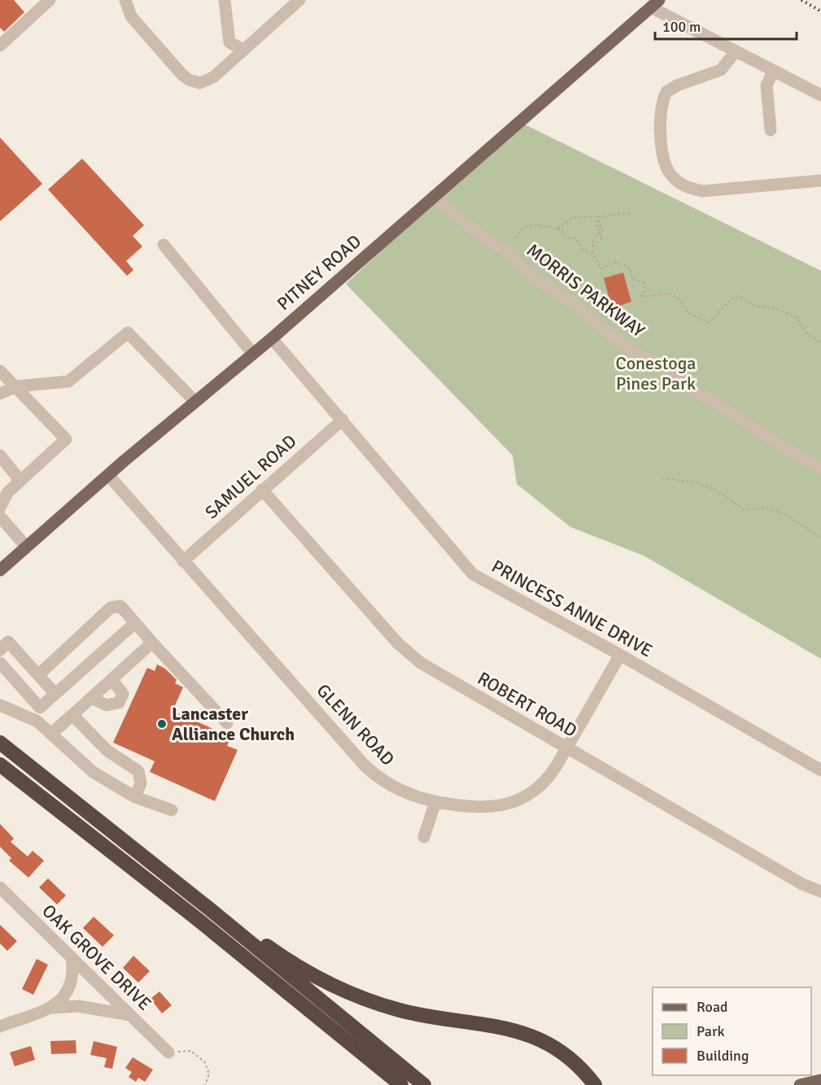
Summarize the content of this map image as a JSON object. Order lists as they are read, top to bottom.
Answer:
{
  "streets": {
    "main road": ["PITNEY ROAD"],
    "street": [
      "MORRIS PARKWAY",
      "SAMUEL ROAD",
      "PRINCESS ANNE DRIVE",
      "ROBERT ROAD",
      "GLENN ROAD",
      "OAK GROVE DRIVE"
    ]
  },
  "crossings": [
    ["PITNEY ROAD", "MORRIS PARKWAY"],
    ["PITNEY ROAD", "PRINCESS ANNE DRIVE"],
    ["PITNEY ROAD", "GLENN ROAD"],
    ["SAMUEL ROAD", "PRINCESS ANNE DRIVE"],
    ["SAMUEL ROAD", "ROBERT ROAD"],
    ["SAMUEL ROAD", "GLENN ROAD"],
    ["PRINCESS ANNE DRIVE", "GLENN ROAD"],
    ["ROBERT ROAD", "GLENN ROAD"]
  ],
  "parks": ["Conestoga Pines Park"],
  "places": ["Lancaster Alliance Church"],
  "legend": ["Road", "Park", "Building"],
  "scale_bar": "100 m"
}
